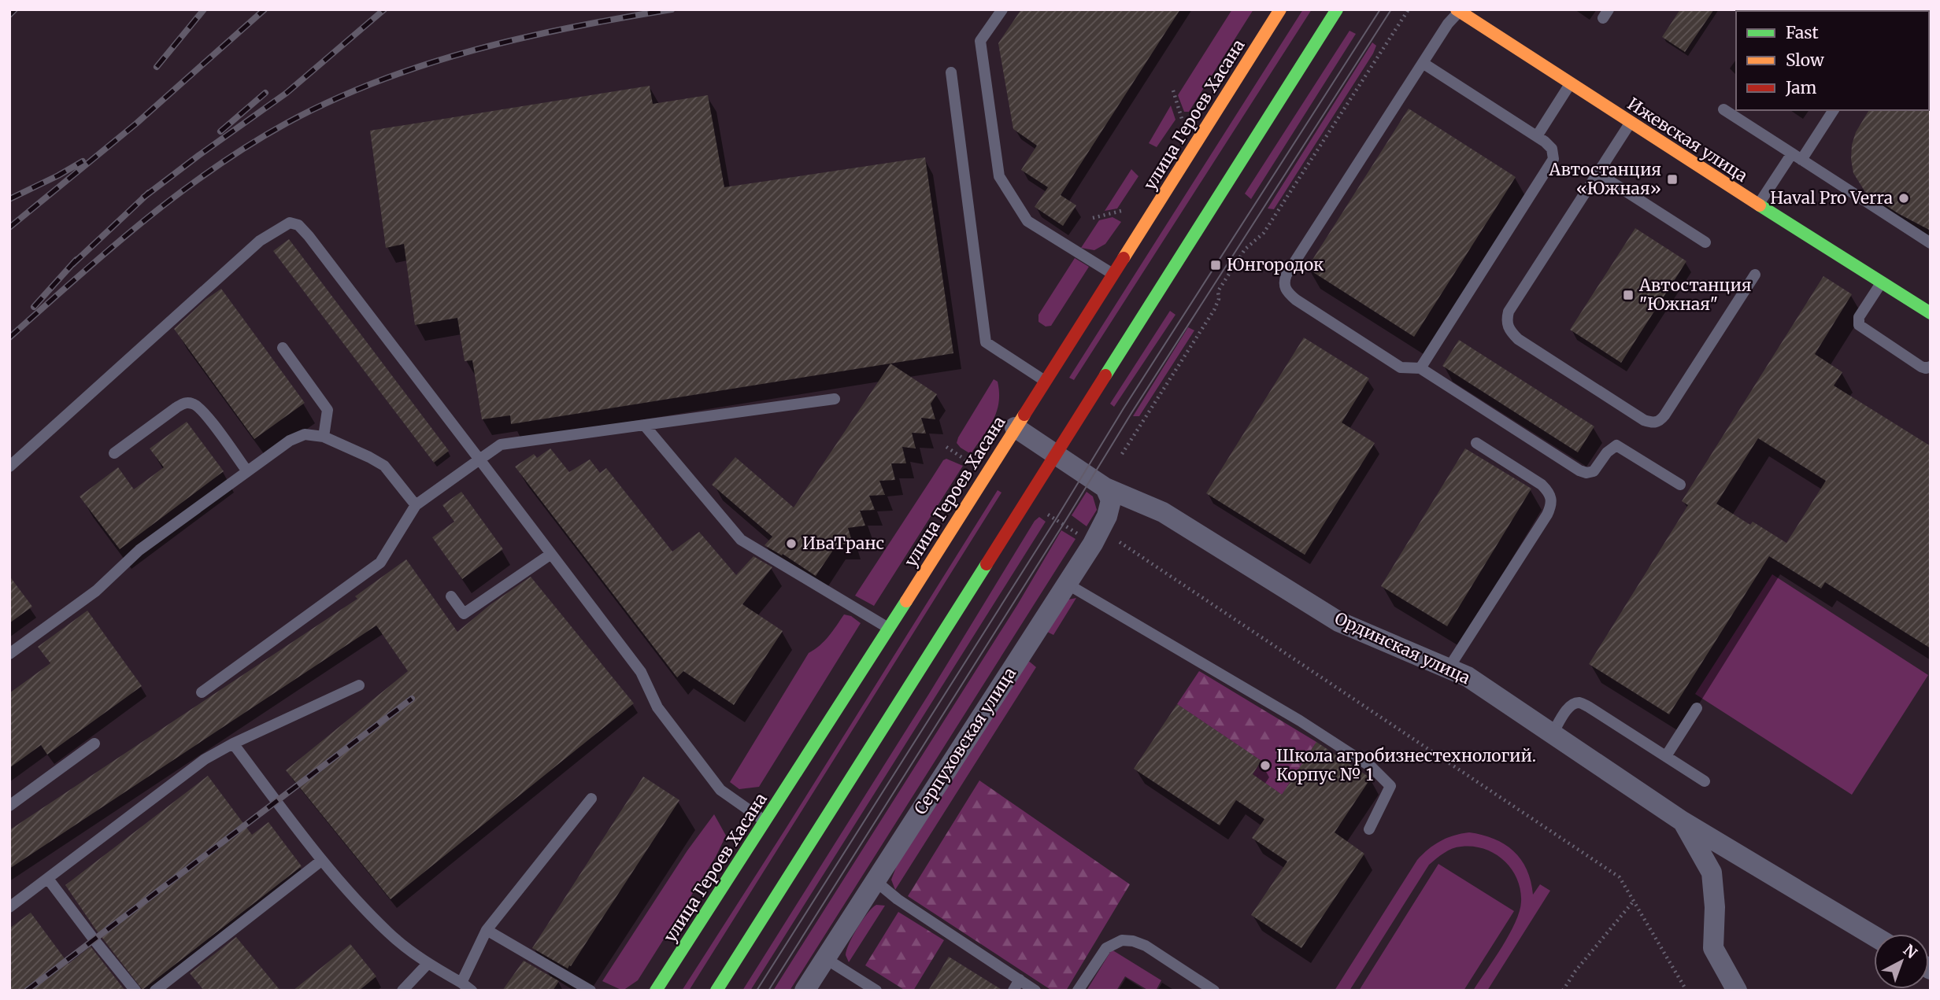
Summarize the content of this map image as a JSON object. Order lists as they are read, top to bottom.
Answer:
{
  "streets": {
    "main road": ["улица Героев Хасана", "Ижевская улица"],
    "street": ["Ординская улица", "Серпуховская улица"]
  },
  "crossings": [
    ["улица Героев Хасана", "Ординская улица"],
    ["Ординская улица", "Серпуховская улица"]
  ],
  "places": {
    "transit": ["Автостанция «Южная»", "Юнгородок", "Автостанция \"Южная\""],
    "other": ["Haval Pro Verra", "ИваТранс", "Школа агробизнестехнологий. Корпус № 1"]
  },
  "legend": ["Fast", "Slow", "Jam"],
  "north": "top right"
}
